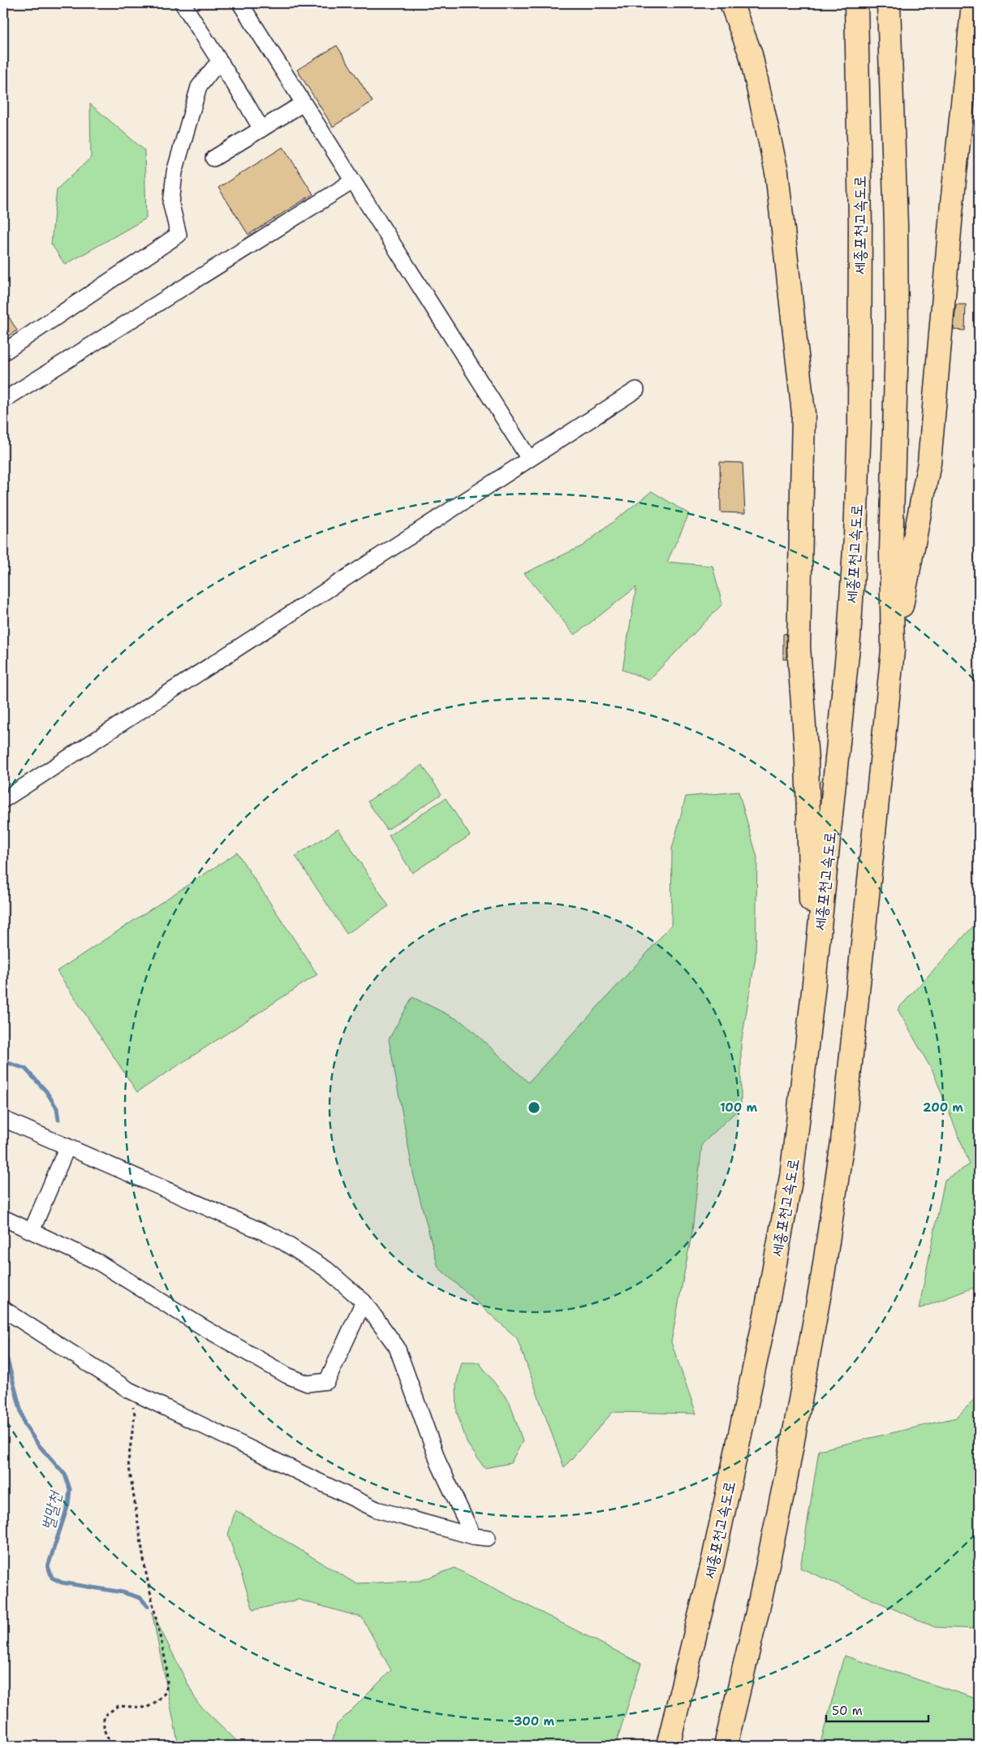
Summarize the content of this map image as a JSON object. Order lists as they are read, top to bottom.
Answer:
{
  "streets": {
    "highway": ["세종포천고속도로"]
  },
  "water": ["벌말천"],
  "scale_bar": "50 m",
  "rings": ["100 m", "200 m", "300 m"]
}
